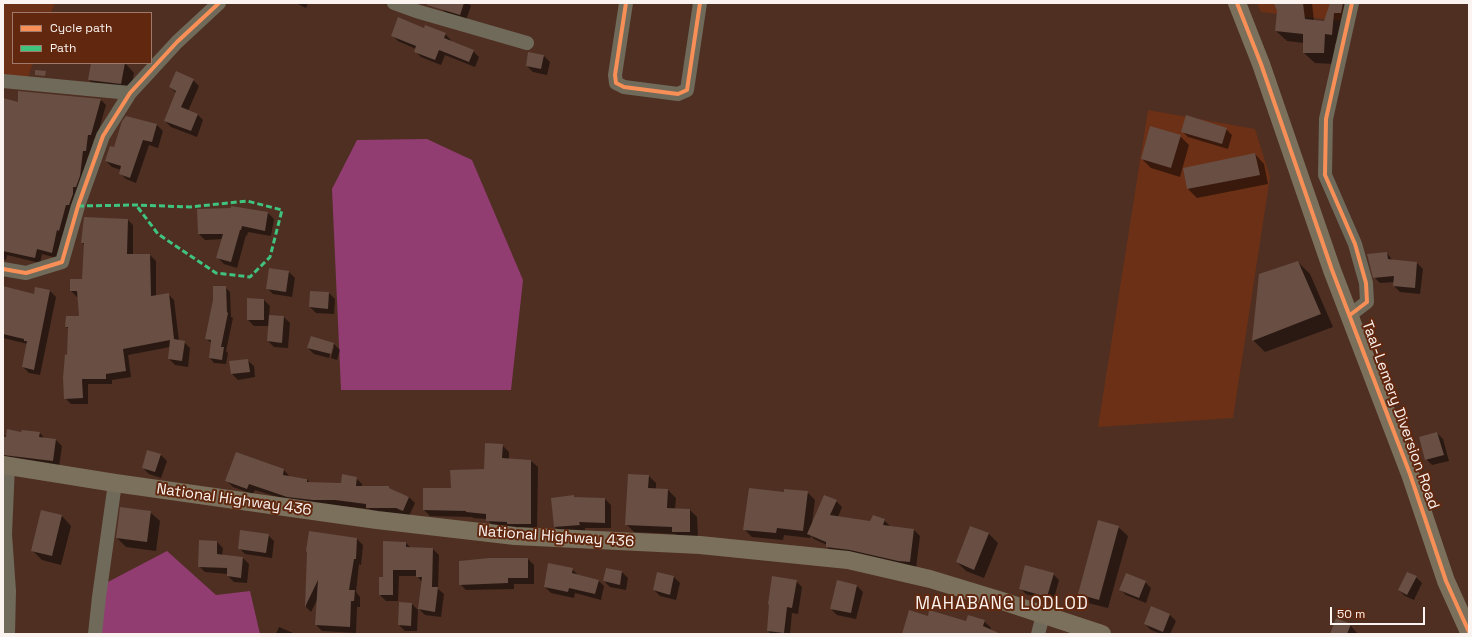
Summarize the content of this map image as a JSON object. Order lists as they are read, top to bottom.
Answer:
{
  "streets": {
    "main road": ["Taal-Lemery Diversion Road", "National Highway 436"]
  },
  "districts": ["MAHABANG LODLOD"],
  "legend": ["Cycle path", "Path"],
  "scale_bar": "50 m"
}
